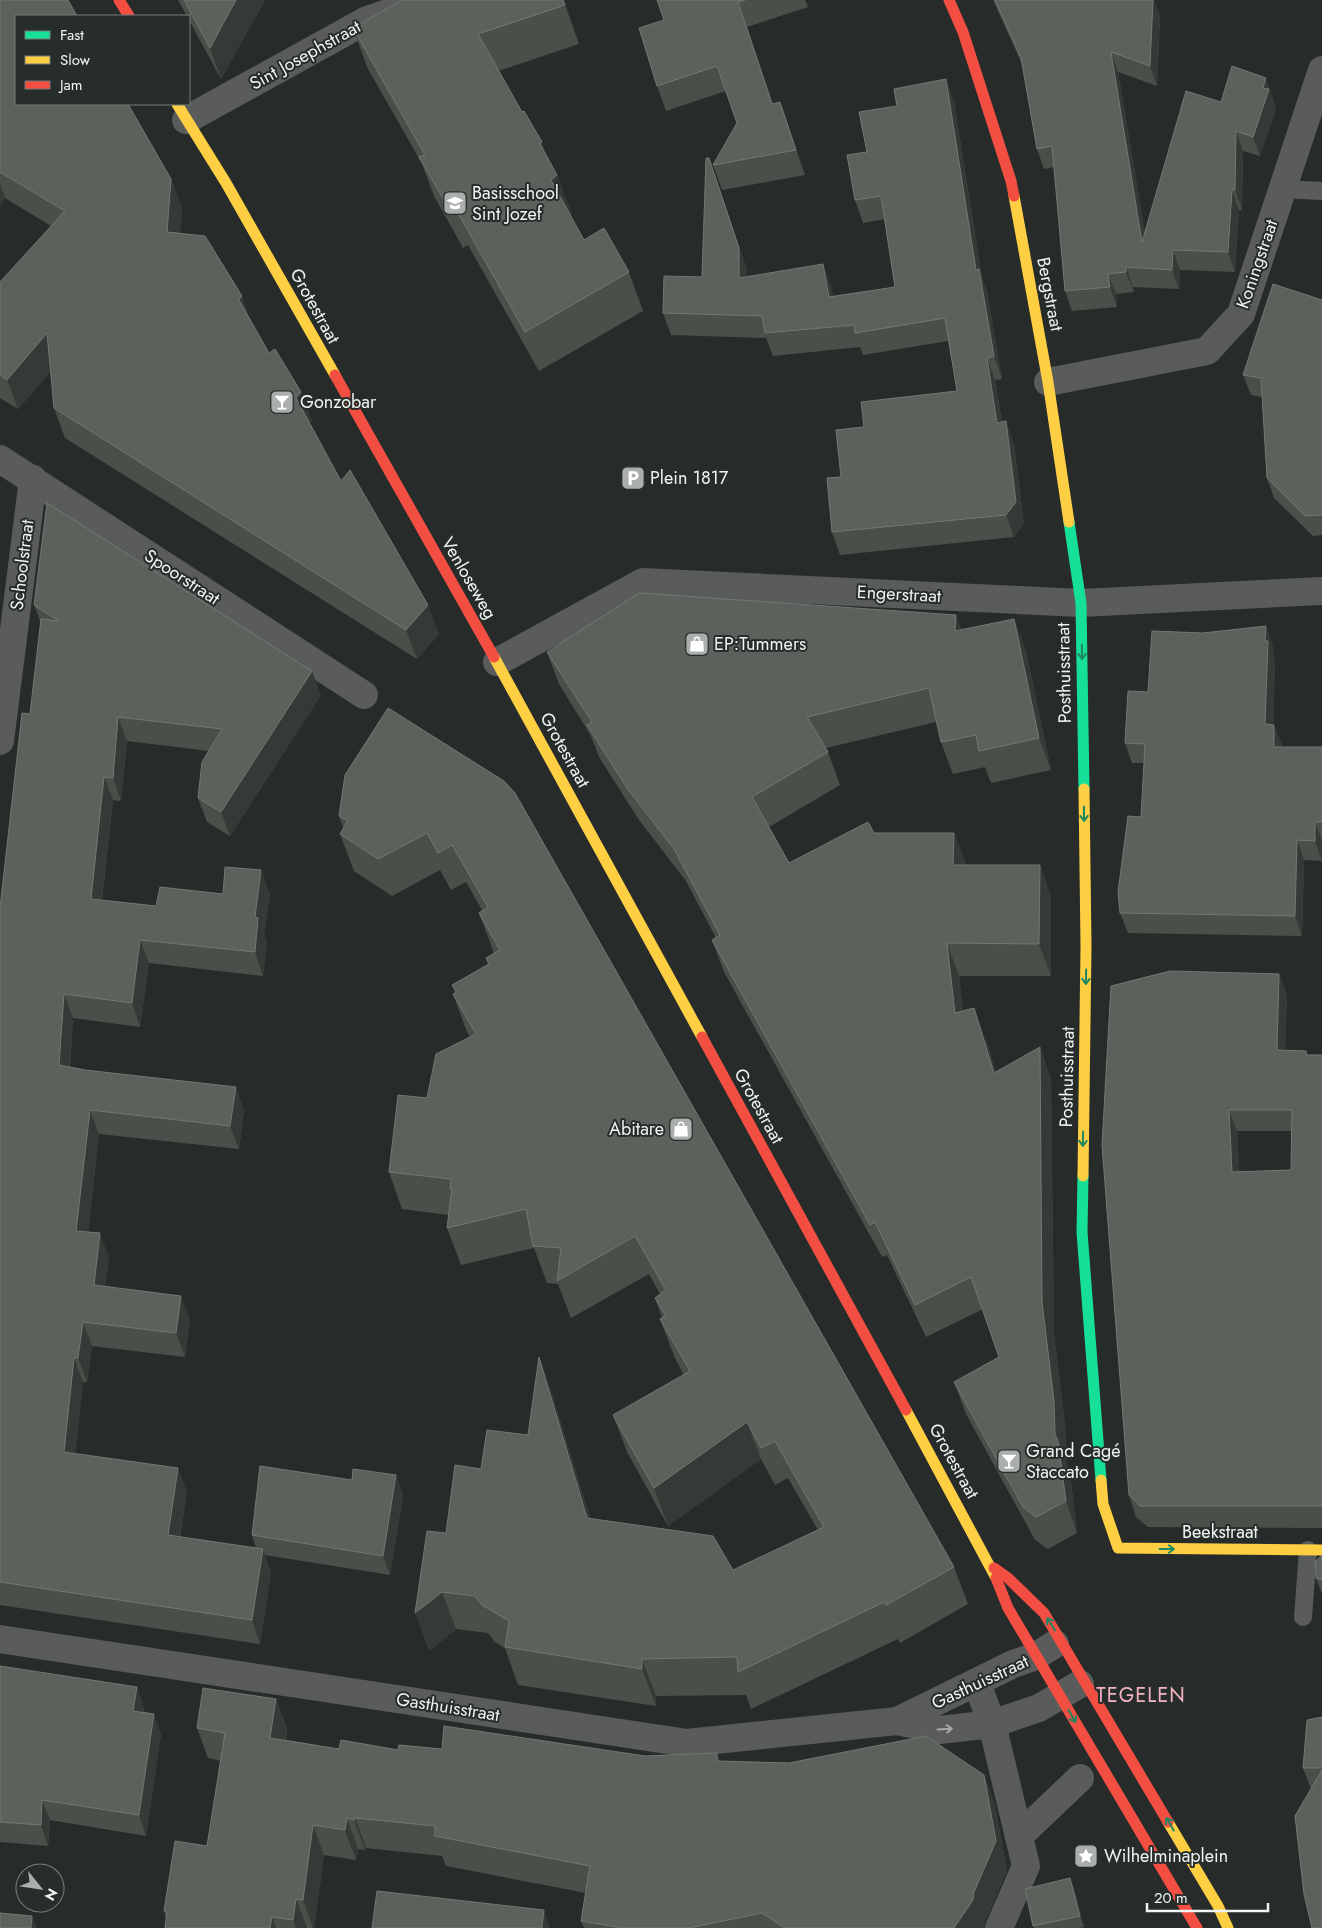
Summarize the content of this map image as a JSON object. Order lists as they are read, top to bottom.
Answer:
{
  "streets": {
    "main road": [
      "Bergstraat",
      "Grotestraat",
      "Venloseweg",
      "Posthuisstraat",
      "Beekstraat"
    ],
    "street": [
      "Sint Josephstraat",
      "Koningstraat",
      "Schoolstraat",
      "Spoorstraat",
      "Engerstraat",
      "Gasthuisstraat"
    ]
  },
  "crossings": [
    ["Sint Josephstraat", "Grotestraat"],
    ["Koningstraat", "Bergstraat"],
    ["Bergstraat", "Engerstraat"],
    ["Bergstraat", "Posthuisstraat"],
    ["Grotestraat", "Venloseweg"],
    ["Grotestraat", "Engerstraat"],
    ["Grotestraat", "Gasthuisstraat"],
    ["Schoolstraat", "Spoorstraat"],
    ["Venloseweg", "Engerstraat"],
    ["Engerstraat", "Posthuisstraat"],
    ["Posthuisstraat", "Beekstraat"]
  ],
  "one_way": ["Posthuisstraat", "Beekstraat"],
  "districts": ["TEGELEN"],
  "places": {
    "school or university": ["Basisschool Sint Jozef"],
    "bar": ["Gonzobar", "Grand Cagé Staccato"],
    "parking": ["Plein 1817"],
    "shop": ["EP:Tummers", "Abitare"],
    "place": ["Wilhelminaplein"]
  },
  "legend": ["Fast", "Slow", "Jam"],
  "scale_bar": "20 m",
  "north": "bottom right"
}
